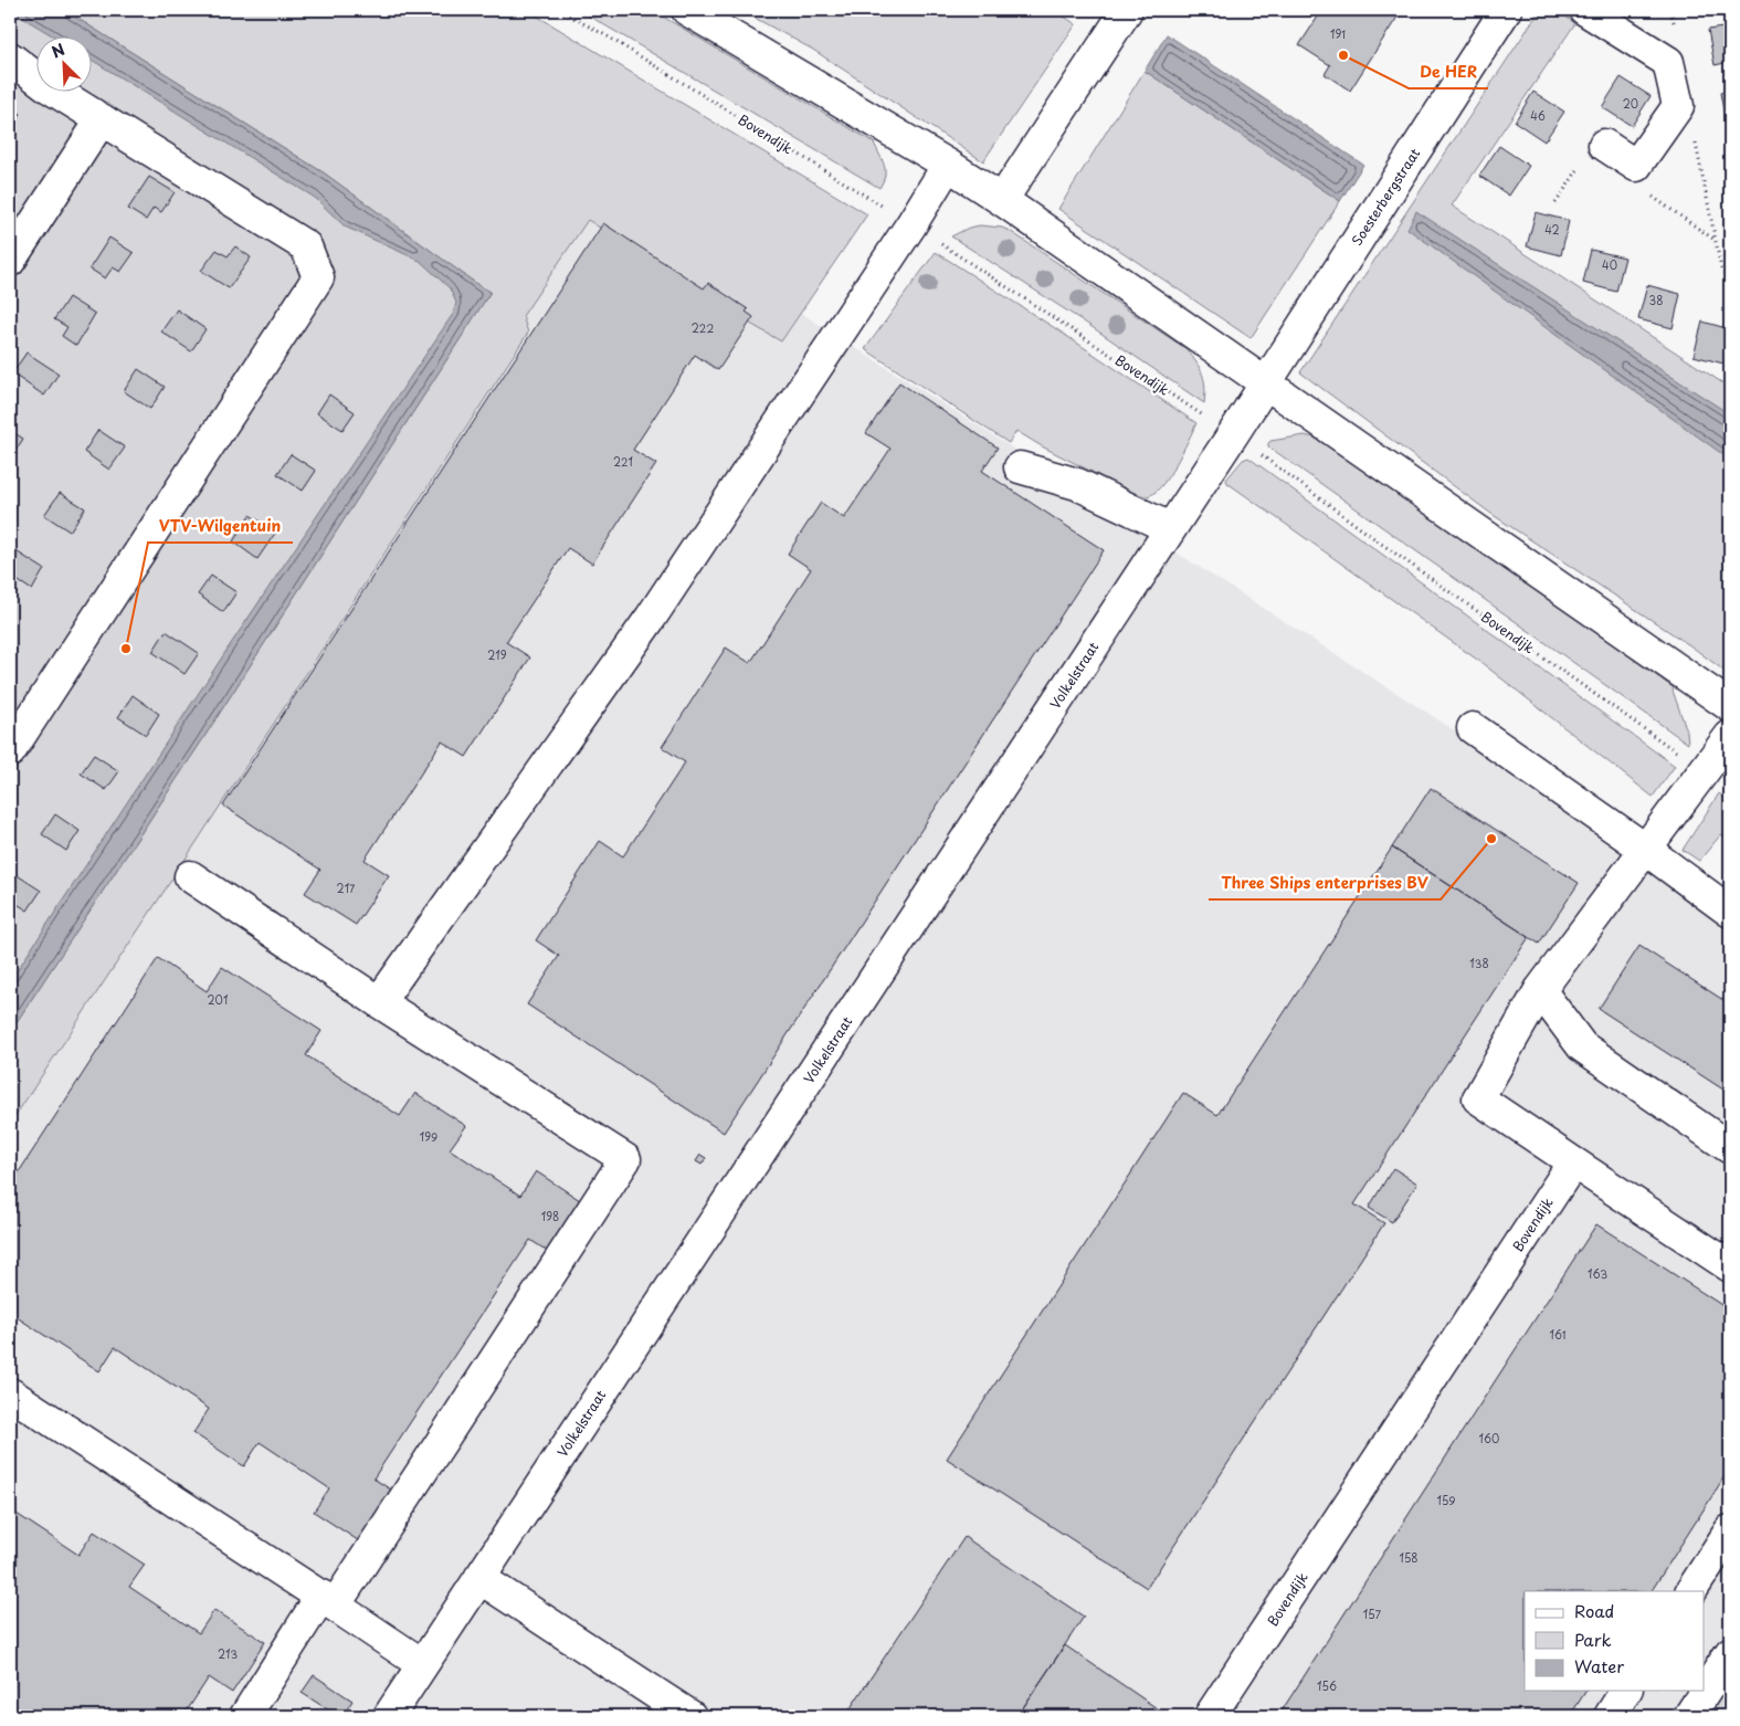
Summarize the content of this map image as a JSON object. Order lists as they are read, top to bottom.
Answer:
{
  "streets": {
    "street": ["Bovendijk", "Soesterbergstraat", "Volkelstraat"]
  },
  "crossings": [
    ["Bovendijk", "Volkelstraat"],
    ["Soesterbergstraat", "Volkelstraat"]
  ],
  "places": ["De HER", "VTV-Wilgentuin", "Three Ships enterprises BV"],
  "house_numbers": [
    "191",
    "20",
    "46",
    "42",
    "40",
    "38",
    "222",
    "221",
    "219",
    "217",
    "138",
    "201",
    "199",
    "198",
    "163",
    "161",
    "160",
    "159",
    "158",
    "157",
    "213",
    "156"
  ],
  "legend": ["Road", "Park", "Water"],
  "north": "top left"
}
